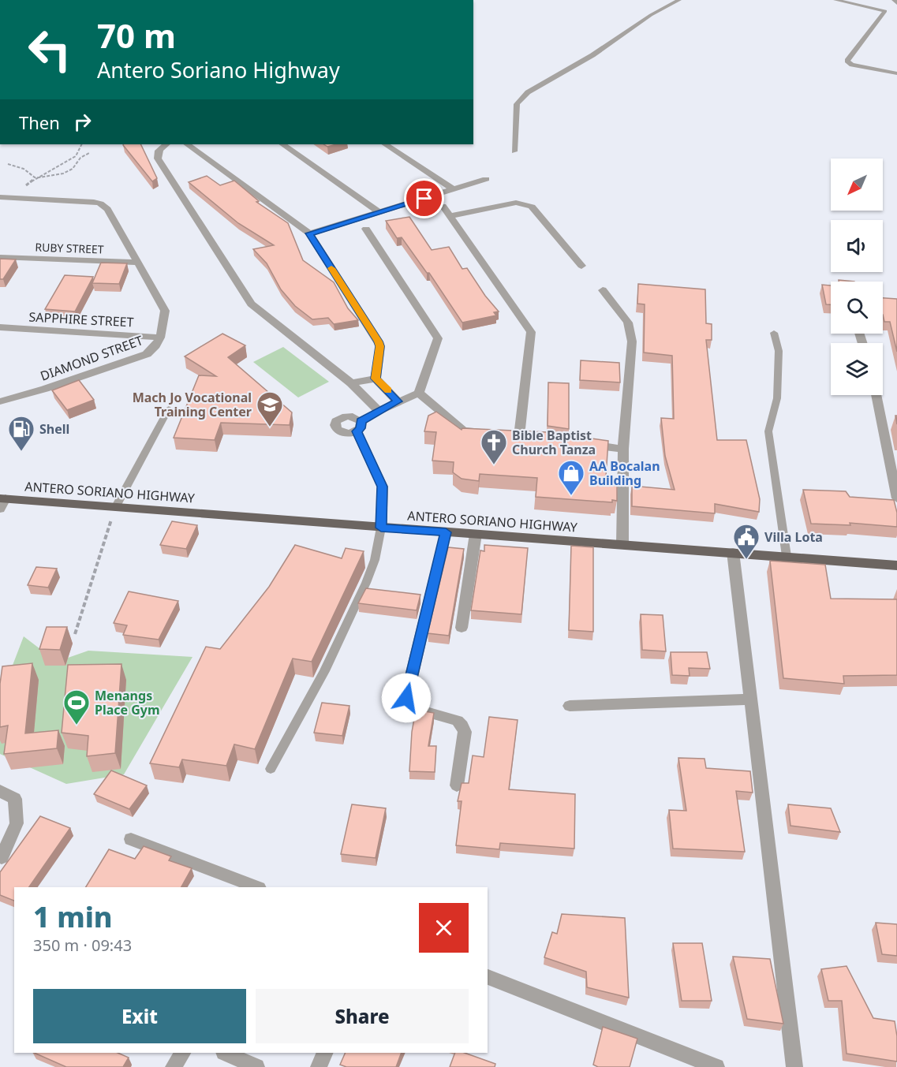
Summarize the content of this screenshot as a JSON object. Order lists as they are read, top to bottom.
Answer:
{
  "streets": {
    "main road": ["ANTERO SORIANO HIGHWAY"],
    "street": ["RUBY STREET", "SAPPHIRE STREET", "DIAMOND STREET"]
  },
  "crossings": [
    ["RUBY STREET", "DIAMOND STREET"],
    ["SAPPHIRE STREET", "DIAMOND STREET"]
  ],
  "places": {
    "school or university": ["Mach Jo Vocational Training Center"],
    "fuel station": ["Shell"],
    "church": ["Bible Baptist Church Tanza"],
    "shop": ["AA Bocalan Building"],
    "public building": ["Villa Lota"],
    "sports": ["Menangs Place Gym"]
  },
  "north": "bottom left",
  "page": {
    "turn": ["70 m", "Antero Soriano Highway"],
    "then": "Then",
    "heading": ["1 min", "350 m · 09:43"],
    "buttons": ["Exit", "Share"]
  }
}
